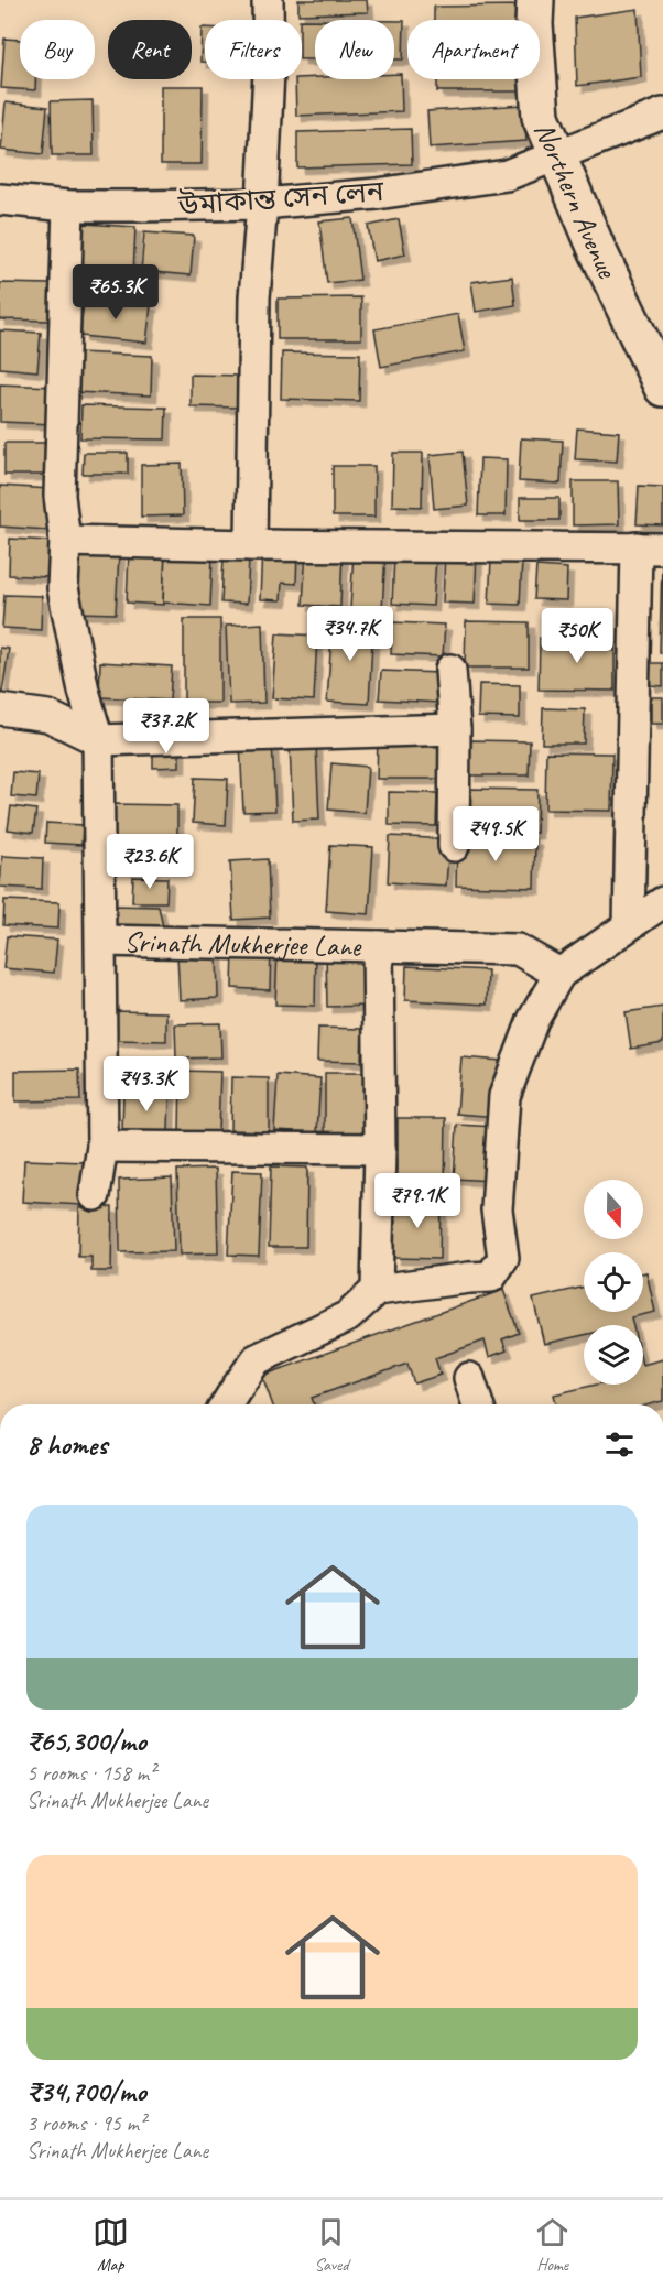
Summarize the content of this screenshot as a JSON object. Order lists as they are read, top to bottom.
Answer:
{
  "streets": {
    "street": ["উমাকান্ত সেন লেন", "Northern Avenue", "Srinath Mukherjee Lane"]
  },
  "crossings": [
    ["উমাকান্ত সেন লেন", "Northern Avenue"],
    ["উমাকান্ত সেন লেন", "Srinath Mukherjee Lane"]
  ],
  "north": "bottom",
  "page": {
    "chip": [
      "Buy",
      "Rent",
      "Filters",
      "New",
      "Apartment"
    ],
    "price": [
      "₹65.3K",
      "₹34.7K",
      "₹50K",
      "₹37.2K",
      "₹49.5K",
      "₹23.6K",
      "₹43.3K",
      "₹79.1K"
    ],
    "heading": "8 homes",
    "list": [
      {
        "name": "₹65,300/mo",
        "note": "5 rooms · 158 m² · Srinath Mukherjee Lane"
      },
      {
        "name": "₹34,700/mo",
        "note": "3 rooms · 95 m² · Srinath Mukherjee Lane"
      }
    ],
    "tabs": ["Map", "Saved", "Home"]
  }
}
